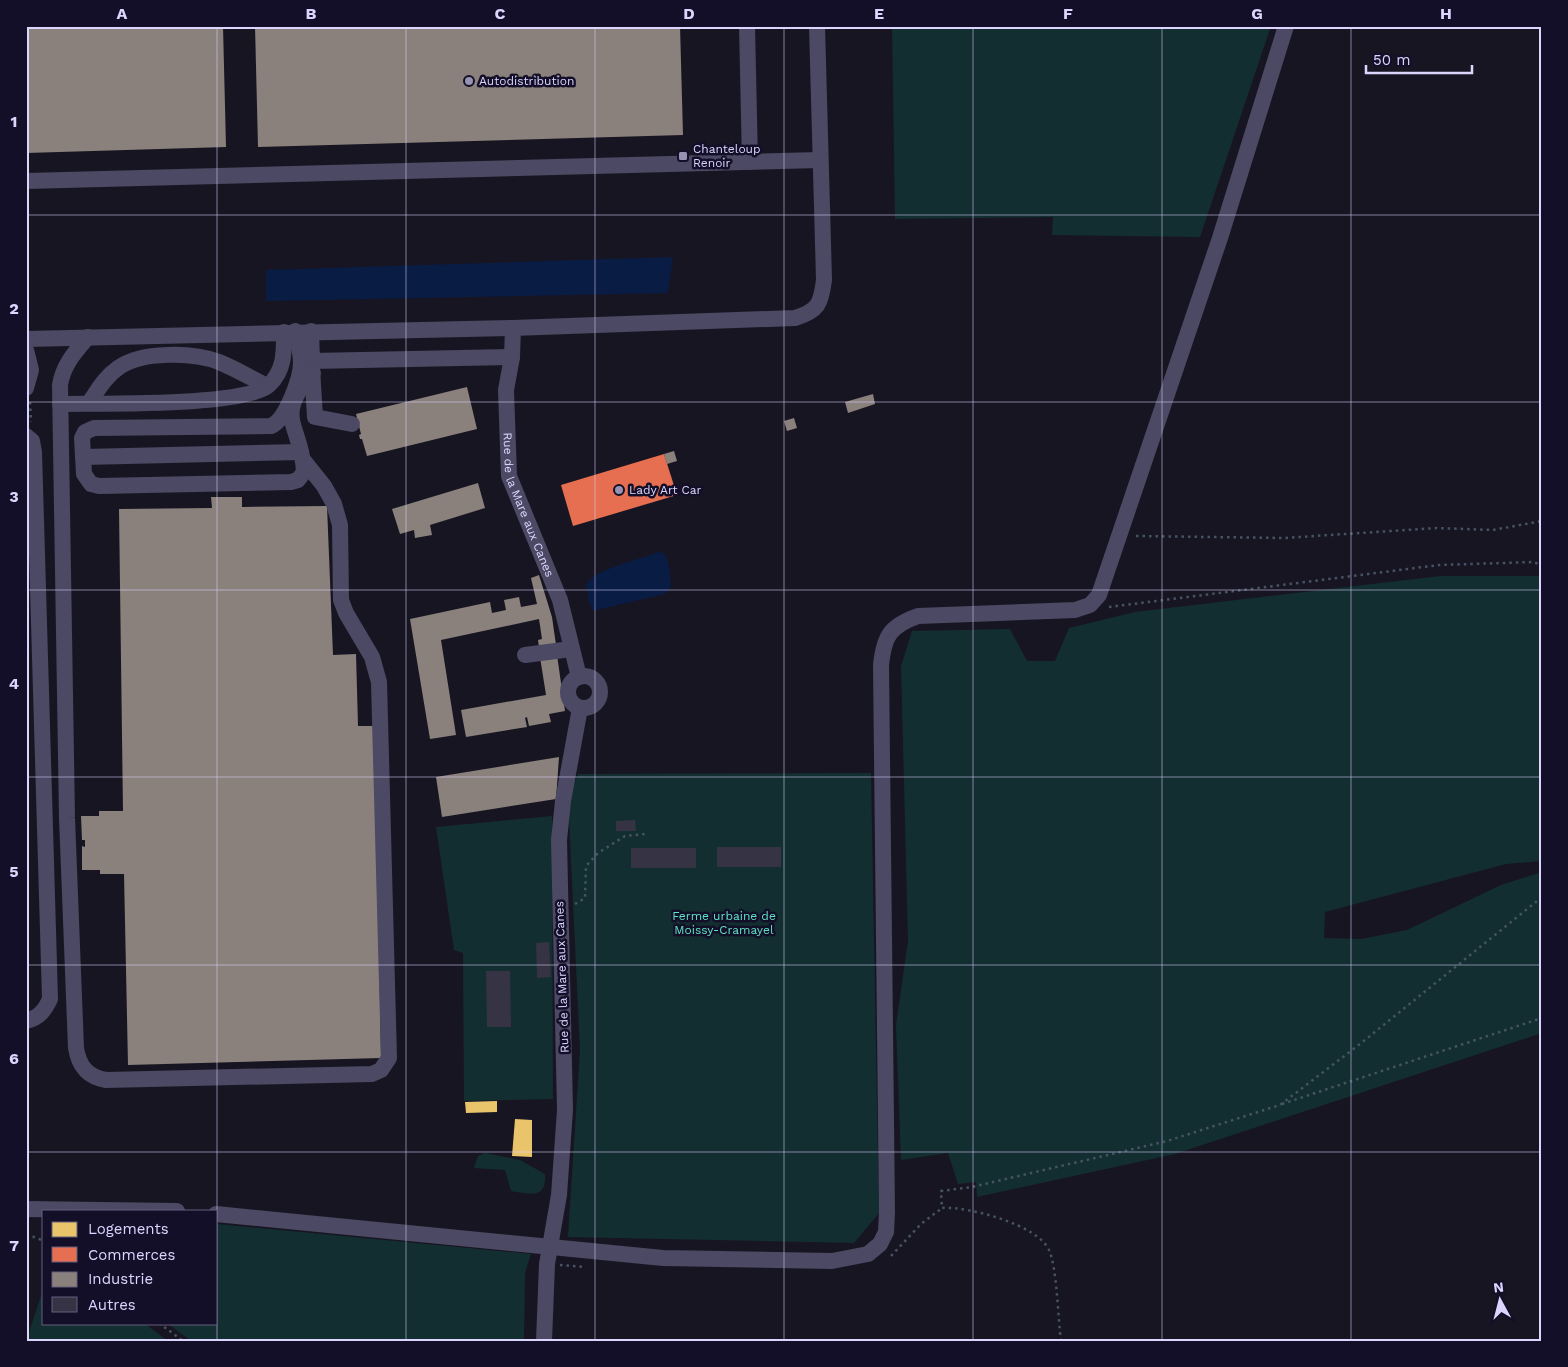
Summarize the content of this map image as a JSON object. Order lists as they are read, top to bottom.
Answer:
{
  "streets": {
    "street": ["Rue de la Mare aux Canes"]
  },
  "parks": ["Ferme urbaine de Moissy-Cramayel"],
  "places": {
    "other": ["Autodistribution", "Lady Art Car"],
    "transit": ["Chanteloup Renoir"]
  },
  "legend": [
    "Logements",
    "Commerces",
    "Industrie",
    "Autres"
  ],
  "scale_bar": "50 m",
  "north": "top",
  "grid": {
    "columns": [
      "A",
      "B",
      "C",
      "D",
      "E",
      "F",
      "G",
      "H"
    ],
    "rows": [
      "1",
      "2",
      "3",
      "4",
      "5",
      "6",
      "7"
    ]
  }
}
